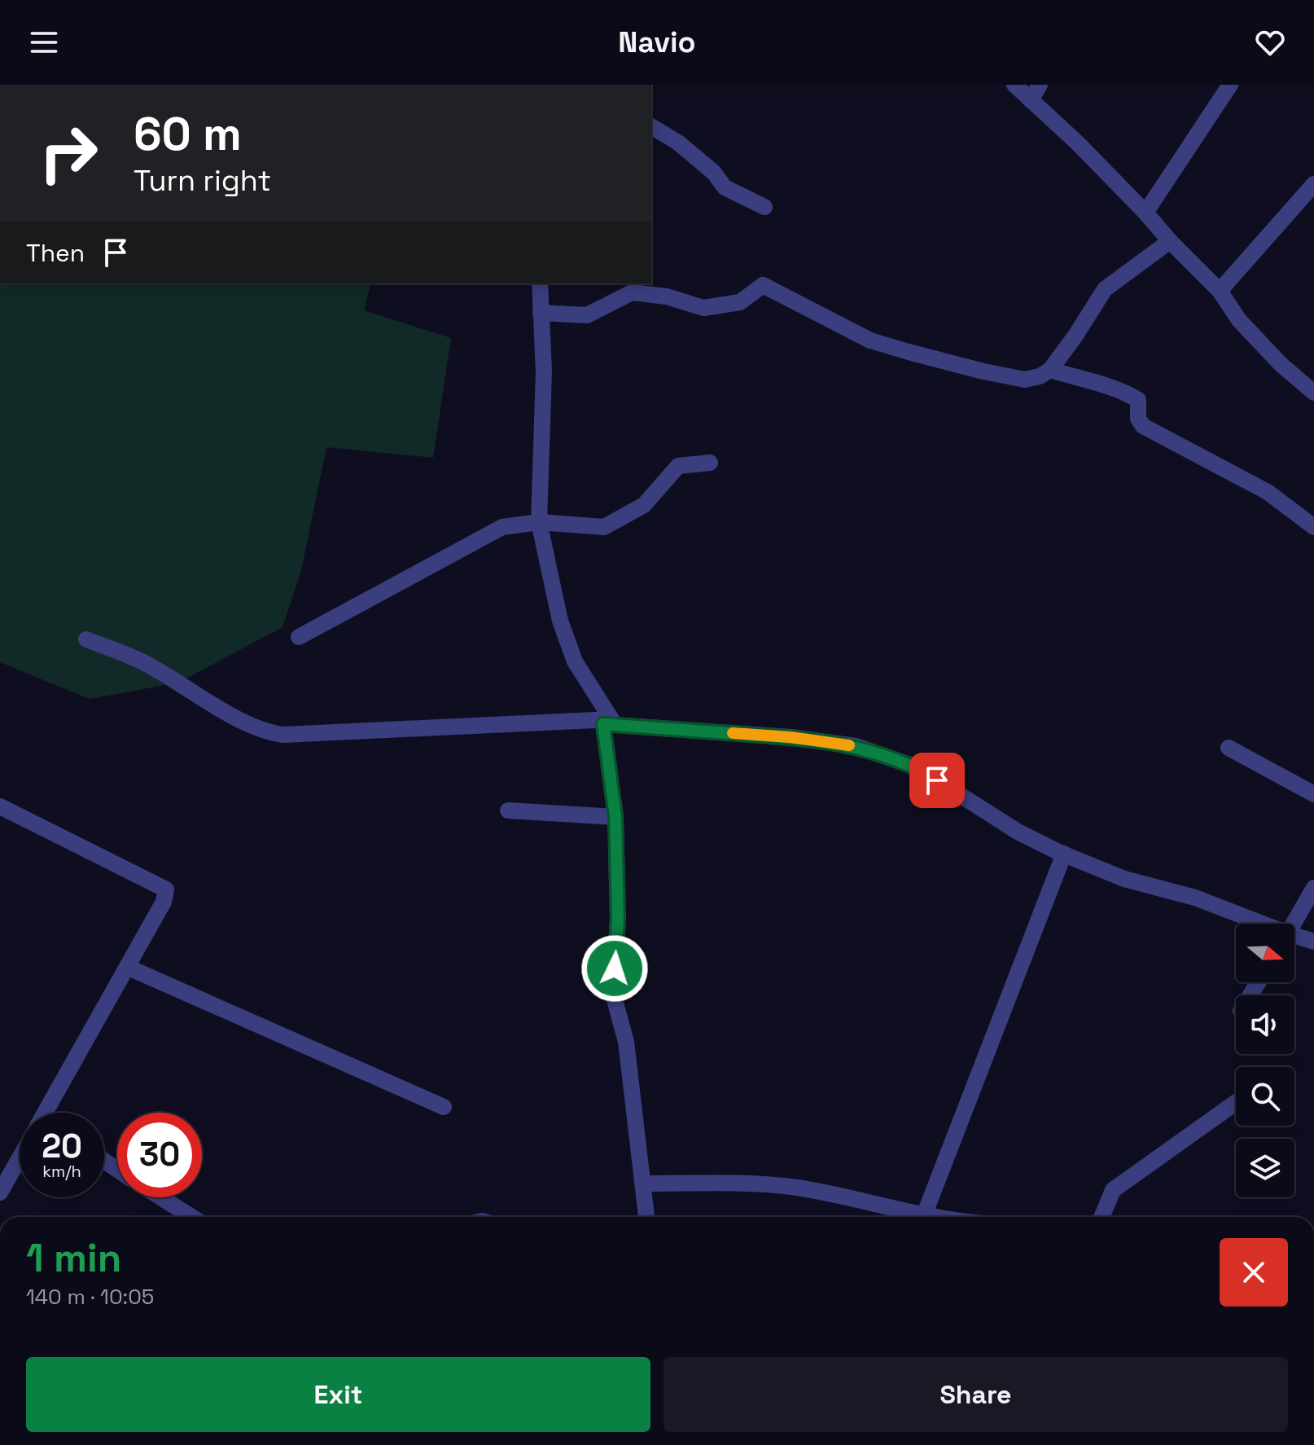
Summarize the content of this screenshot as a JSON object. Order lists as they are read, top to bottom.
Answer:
{
  "north": "right",
  "page": {
    "header": "Navio",
    "turn": ["60 m", "Turn right"],
    "then": "Then",
    "speed": "20 km/h",
    "limit": "30",
    "heading": ["1 min", "140 m · 10:05"],
    "buttons": ["Exit", "Share"]
  }
}
